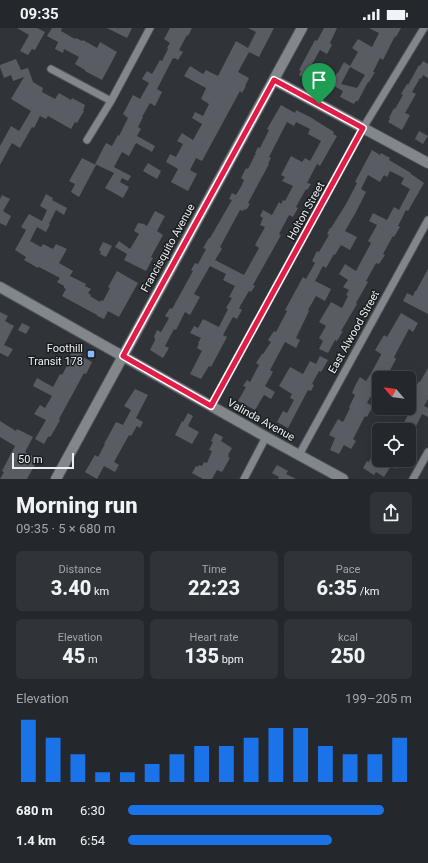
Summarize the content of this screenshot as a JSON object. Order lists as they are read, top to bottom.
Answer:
{
  "streets": {
    "street": [
      "Holton Street",
      "Francisquito Avenue",
      "East Alwood Street",
      "Valinda Avenue"
    ]
  },
  "crossings": [
    ["Holton Street", "Valinda Avenue"],
    ["Francisquito Avenue", "Valinda Avenue"],
    ["East Alwood Street", "Valinda Avenue"]
  ],
  "places": {
    "transit": ["Foothill Transit 178"]
  },
  "scale_bar": "50 m",
  "north": "top left",
  "page": {
    "status": "09:35",
    "scale": "50 m",
    "heading": ["Morning run", "09:35 · 5 × 680 m"],
    "stats": [
      ["Distance", "3.40 km"],
      ["Time", "22:23"],
      ["Pace", "6:35 /km"],
      ["Elevation", "45 m"],
      ["Heart rate", "135 bpm"],
      ["kcal", "250"]
    ],
    "chart": ["Elevation", "199–205 m"],
    "list": [
      {
        "name": "680 m",
        "note": "6:30"
      },
      {
        "name": "1.4 km",
        "note": "6:54"
      }
    ]
  }
}
